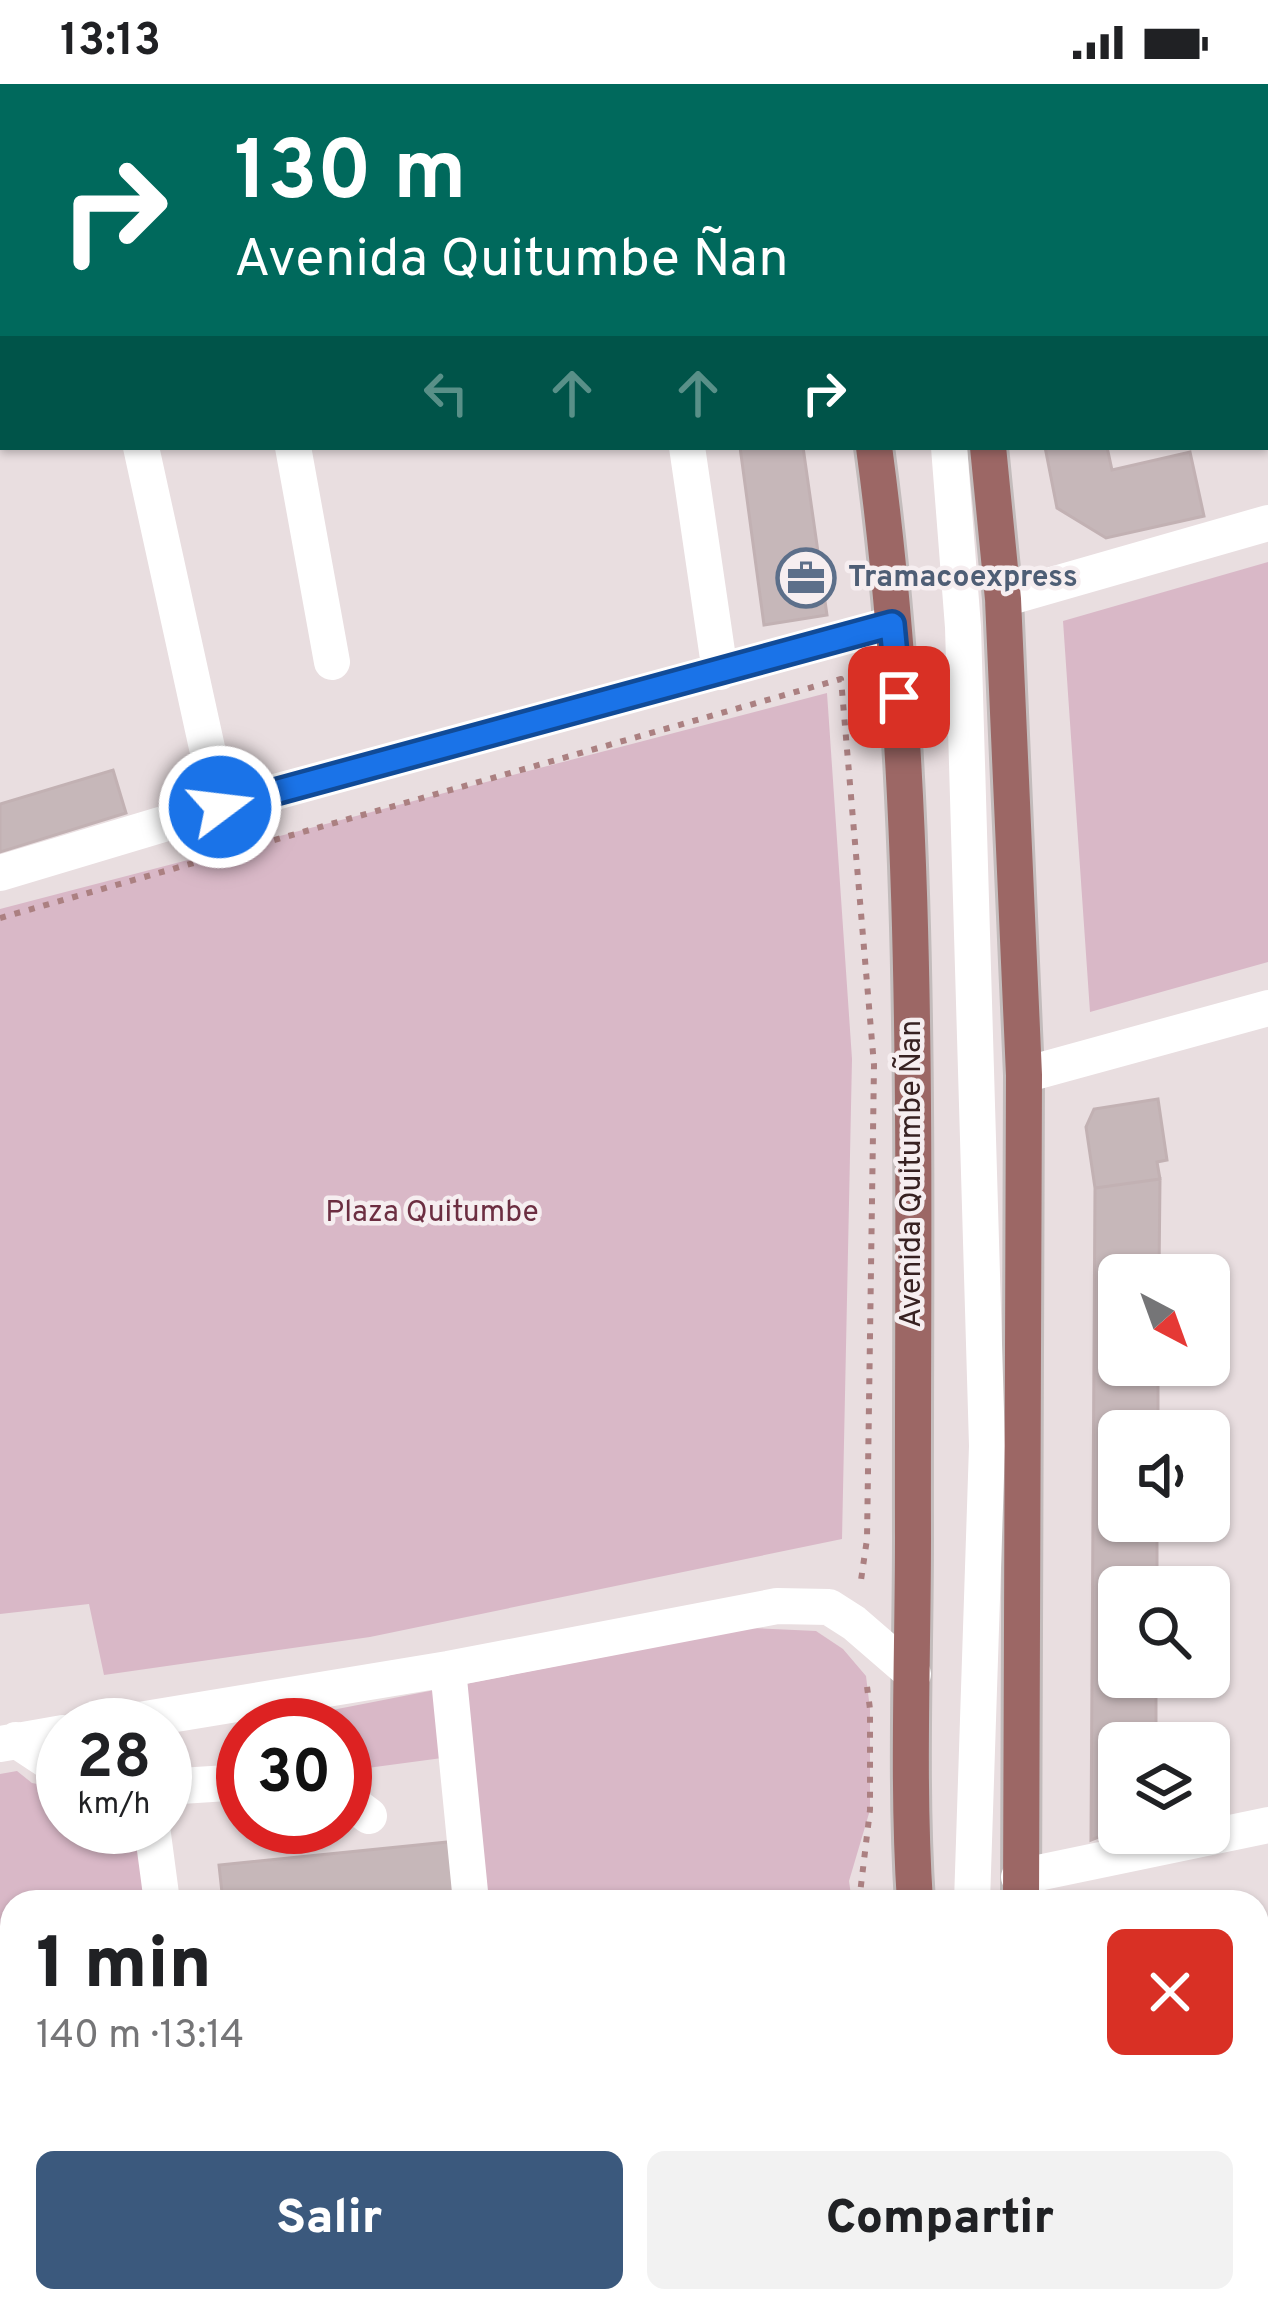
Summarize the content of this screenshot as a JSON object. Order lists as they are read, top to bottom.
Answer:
{
  "streets": {
    "main road": ["Avenida Quitumbe Ñan"]
  },
  "parks": ["Plaza Quitumbe"],
  "places": {
    "office": ["Tramacoexpress"]
  },
  "north": "bottom right",
  "page": {
    "status": "13:13",
    "turn": ["130 m", "Avenida Quitumbe Ñan"],
    "speed": "28 km/h",
    "limit": "30",
    "heading": ["1 min", "140 m · 13:14"],
    "buttons": ["Salir", "Compartir"]
  }
}
